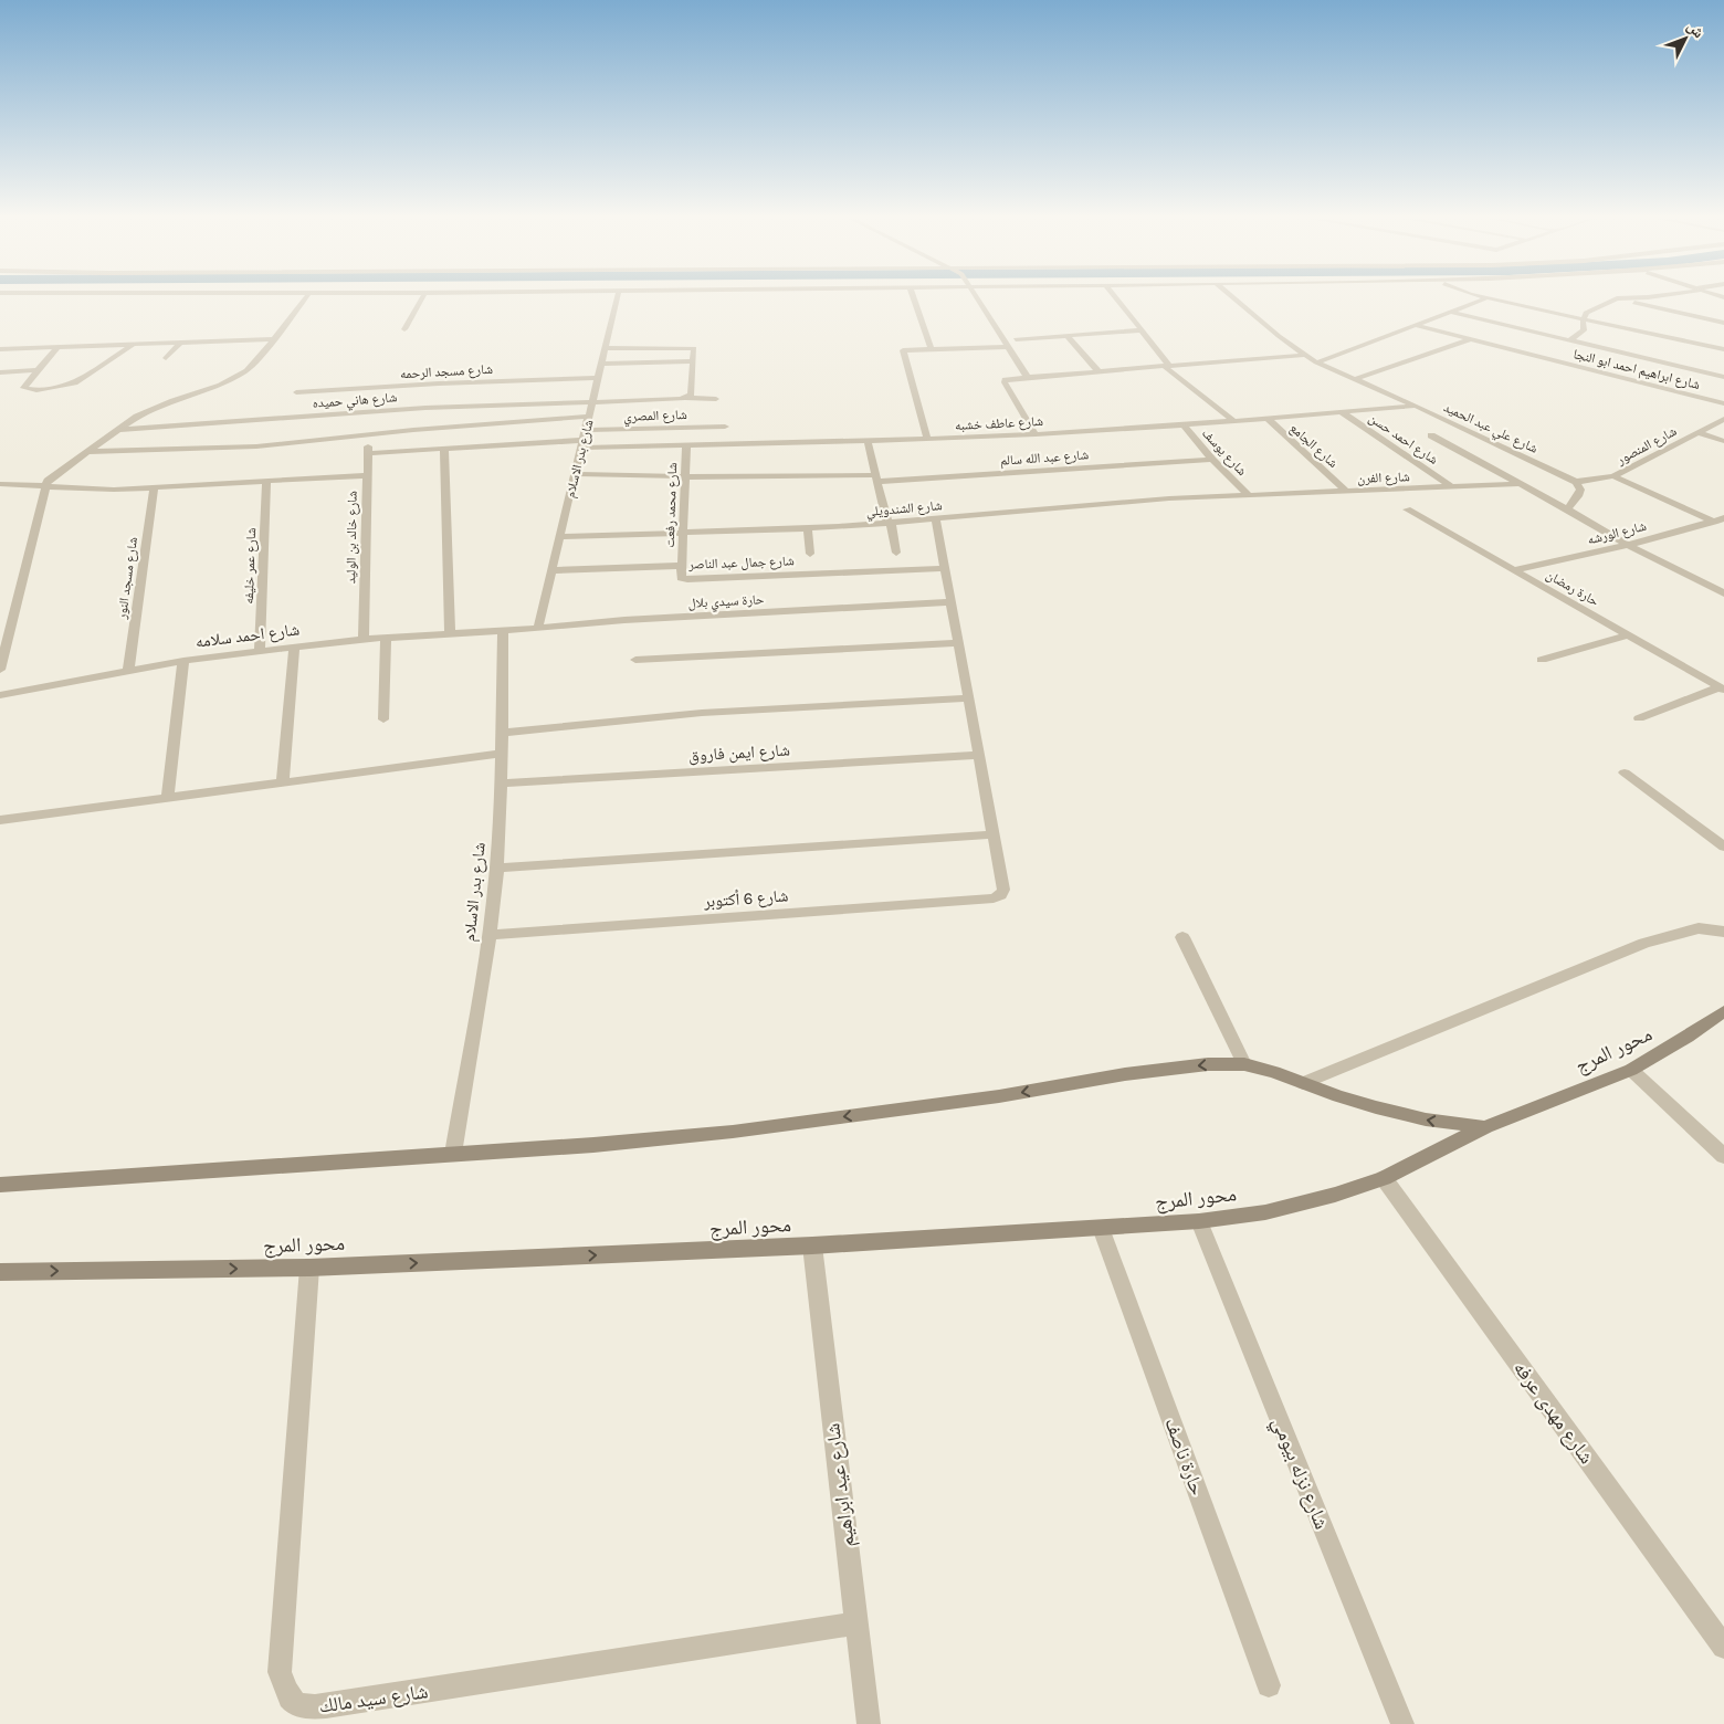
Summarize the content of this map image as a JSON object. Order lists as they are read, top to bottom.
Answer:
{
  "streets": {
    "main road": ["محور المرج"],
    "street": [
      "شارع ابراهيم احمد ابو النجا",
      "شارع مسجد الرحمه",
      "شارع هاني حميده",
      "شارع المصري",
      "شارع عاطف خشبه",
      "شارع علي عبد الحميد",
      "شارع احمد حسن",
      "شارع الجامع",
      "شارع المنصور",
      "شارع يوسف",
      "شارع عبد الله سالم",
      "شارع بدر الاسلام",
      "شارع الفرن",
      "شارع محمد رفعت",
      "شارع الشندويلي",
      "شارع الورشه",
      "شارع خالد بن الوليد",
      "شارع جمال عبد الناصر",
      "شارع عمر خليفه",
      "شارع مسجد النور",
      "حارة رمضان",
      "حارة سيدي بلال",
      "شارع احمد سلامه",
      "شارع ايمن فاروق",
      "شارع 6 أكتوبر",
      "شارع مهدى عرفه",
      "حارة ناصف",
      "شارع نزله بيومي",
      "شارع عيد ابراهيم",
      "شارع سيد مالك"
    ]
  },
  "crossings": [
    ["شارع مسجد الرحمه", "شارع بدر الاسلام"],
    ["شارع هاني حميده", "شارع بدر الاسلام"],
    ["شارع المصري", "شارع عاطف خشبه"],
    ["شارع المصري", "شارع بدر الاسلام"],
    ["شارع عاطف خشبه", "شارع علي عبد الحميد"],
    ["شارع عاطف خشبه", "شارع احمد حسن"],
    ["شارع عاطف خشبه", "شارع الجامع"],
    ["شارع عاطف خشبه", "شارع يوسف"],
    ["شارع عاطف خشبه", "شارع بدر الاسلام"],
    ["شارع عاطف خشبه", "شارع محمد رفعت"],
    ["شارع علي عبد الحميد", "شارع المنصور"],
    ["شارع احمد حسن", "شارع الفرن"],
    ["شارع الجامع", "شارع الفرن"],
    ["شارع يوسف", "شارع عبد الله سالم"],
    ["شارع يوسف", "شارع الفرن"],
    ["شارع يوسف", "شارع الشندويلي"],
    ["شارع عبد الله سالم", "شارع بدر الاسلام"],
    ["شارع عبد الله سالم", "شارع محمد رفعت"],
    ["شارع بدر الاسلام", "شارع الشندويلي"],
    ["شارع بدر الاسلام", "شارع جمال عبد الناصر"],
    ["شارع بدر الاسلام", "حارة سيدي بلال"],
    ["شارع بدر الاسلام", "شارع احمد سلامه"],
    ["شارع بدر الاسلام", "شارع ايمن فاروق"],
    ["شارع بدر الاسلام", "شارع 6 أكتوبر"],
    ["شارع بدر الاسلام", "محور المرج"],
    ["شارع الفرن", "شارع الشندويلي"],
    ["شارع محمد رفعت", "شارع الشندويلي"],
    ["شارع محمد رفعت", "شارع جمال عبد الناصر"],
    ["شارع الورشه", "حارة رمضان"],
    ["شارع خالد بن الوليد", "شارع احمد سلامه"],
    ["شارع عمر خليفه", "شارع احمد سلامه"],
    ["شارع مسجد النور", "شارع احمد سلامه"],
    ["حارة سيدي بلال", "شارع احمد سلامه"],
    ["محور المرج", "شارع مهدى عرفه"],
    ["محور المرج", "حارة ناصف"],
    ["محور المرج", "شارع نزله بيومي"],
    ["محور المرج", "شارع عيد ابراهيم"],
    ["محور المرج", "شارع سيد مالك"],
    ["شارع عيد ابراهيم", "شارع سيد مالك"]
  ],
  "north": "top right"
}
